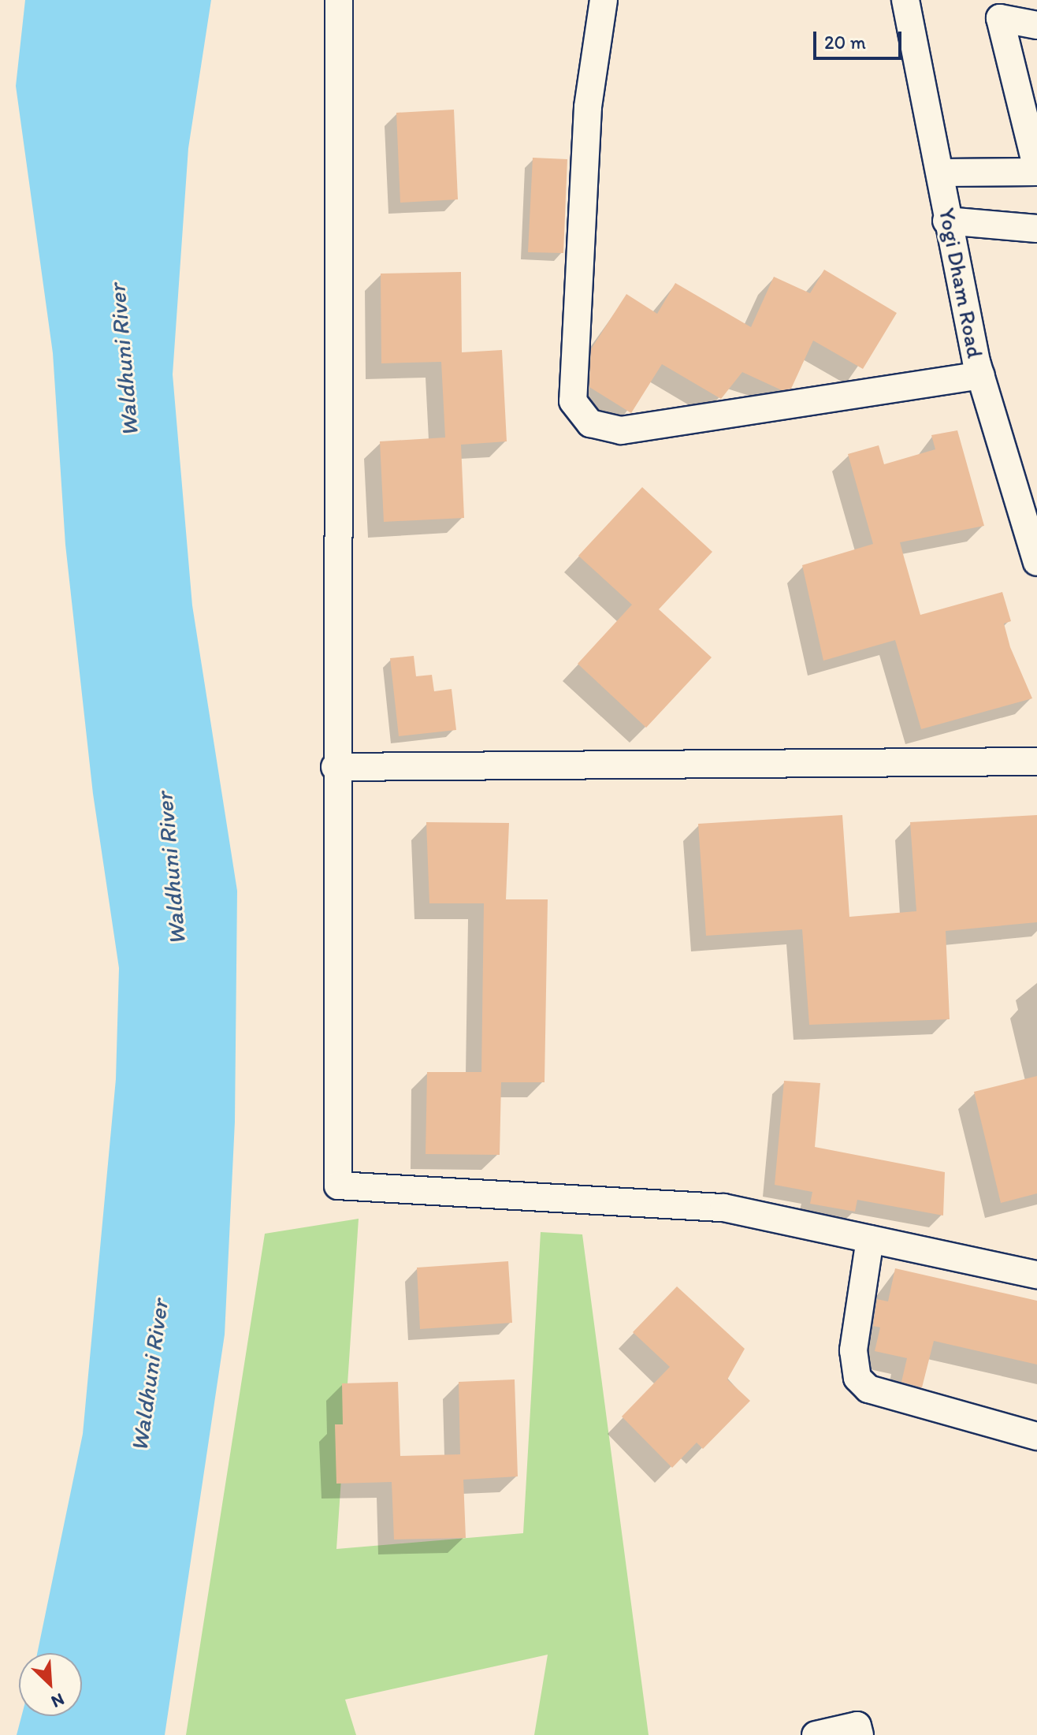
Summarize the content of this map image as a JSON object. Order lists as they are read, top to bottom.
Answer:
{
  "streets": {
    "street": ["Yogi Dham Road"]
  },
  "water": ["Waldhuni River"],
  "scale_bar": "20 m",
  "north": "bottom right"
}
